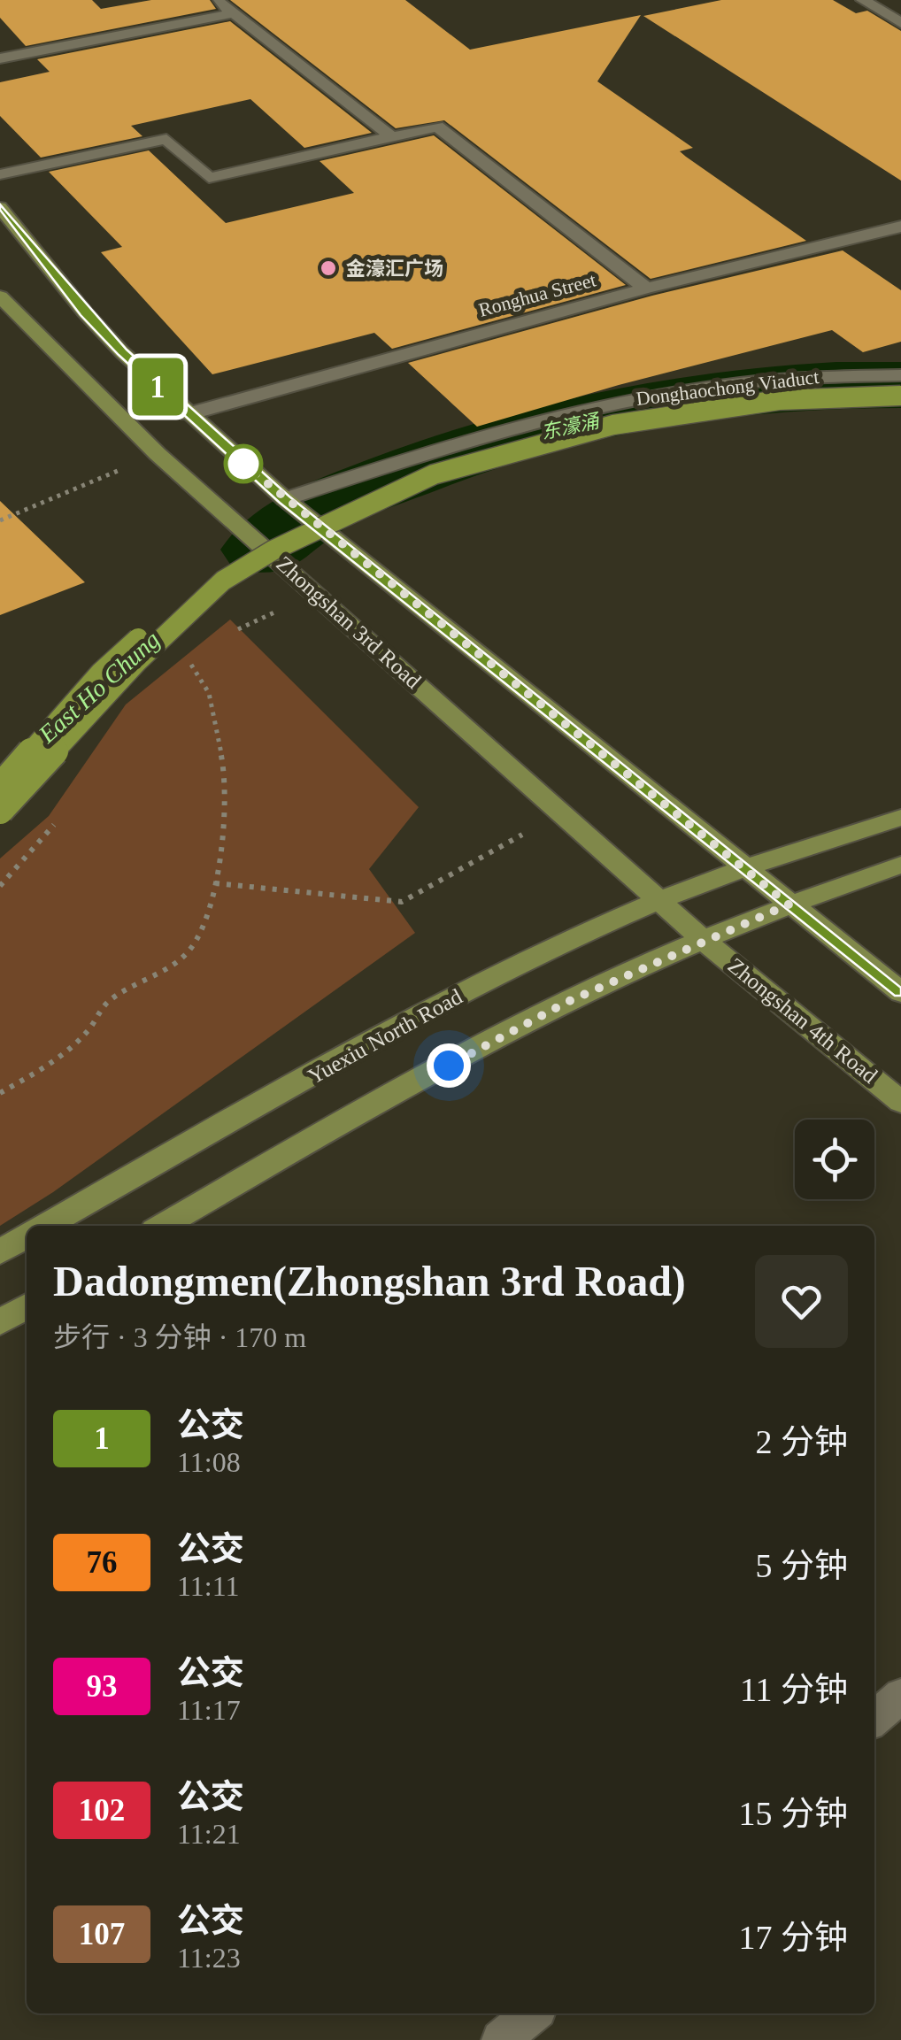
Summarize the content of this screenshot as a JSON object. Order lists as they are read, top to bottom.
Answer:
{
  "streets": {
    "highway": ["Donghaochong Viaduct"],
    "main road": ["Zhongshan 3rd Road", "Zhongshan 4th Road", "Yuexiu North Road"],
    "lane": ["Ronghua Street"]
  },
  "crossings": [
    ["Zhongshan 3rd Road", "Zhongshan 4th Road"],
    ["Zhongshan 3rd Road", "Yuexiu North Road"]
  ],
  "water": ["东濠涌", "East Ho Chung"],
  "places": ["金濠汇广场"],
  "lines": ["bus line 1"],
  "page": {
    "on_map": "1",
    "heading": ["Dadongmen(Zhongshan 3rd Road)", "步行 · 3 分钟 · 170 m"],
    "list": [
      {
        "mark": "1",
        "name": "公交",
        "note": "11:08",
        "value": "2 分钟"
      },
      {
        "mark": "76",
        "name": "公交",
        "note": "11:11",
        "value": "5 分钟"
      },
      {
        "mark": "93",
        "name": "公交",
        "note": "11:17",
        "value": "11 分钟"
      },
      {
        "mark": "102",
        "name": "公交",
        "note": "11:21",
        "value": "15 分钟"
      },
      {
        "mark": "107",
        "name": "公交",
        "note": "11:23",
        "value": "17 分钟"
      }
    ]
  }
}
